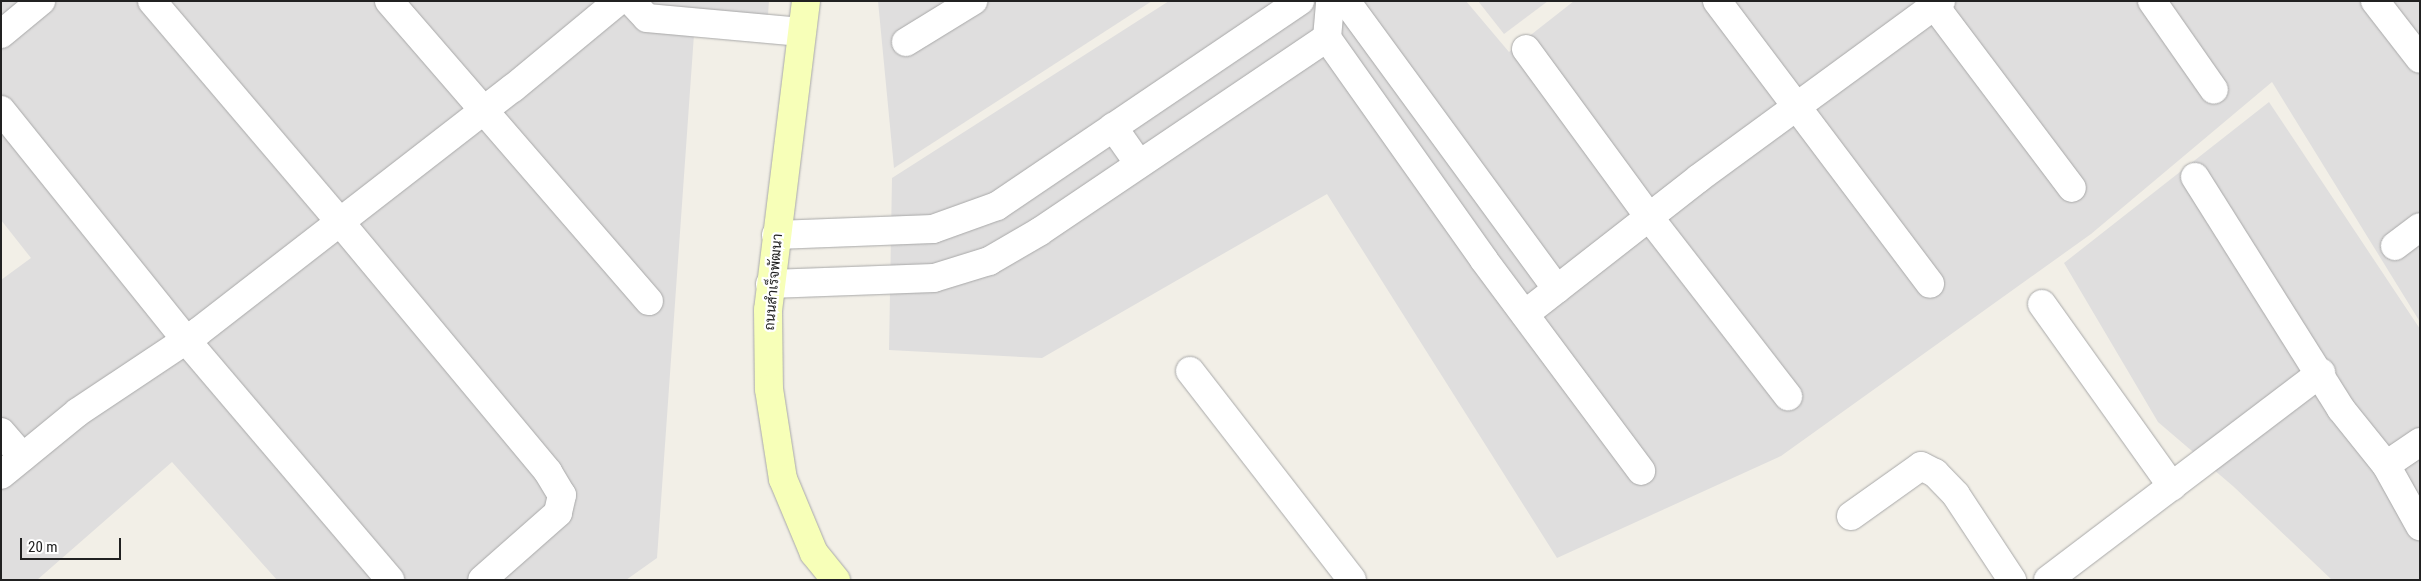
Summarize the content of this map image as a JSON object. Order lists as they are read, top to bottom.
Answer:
{
  "streets": {
    "street": ["ถนนสำเร็จพัฒนา"]
  },
  "scale_bar": "20 m"
}
